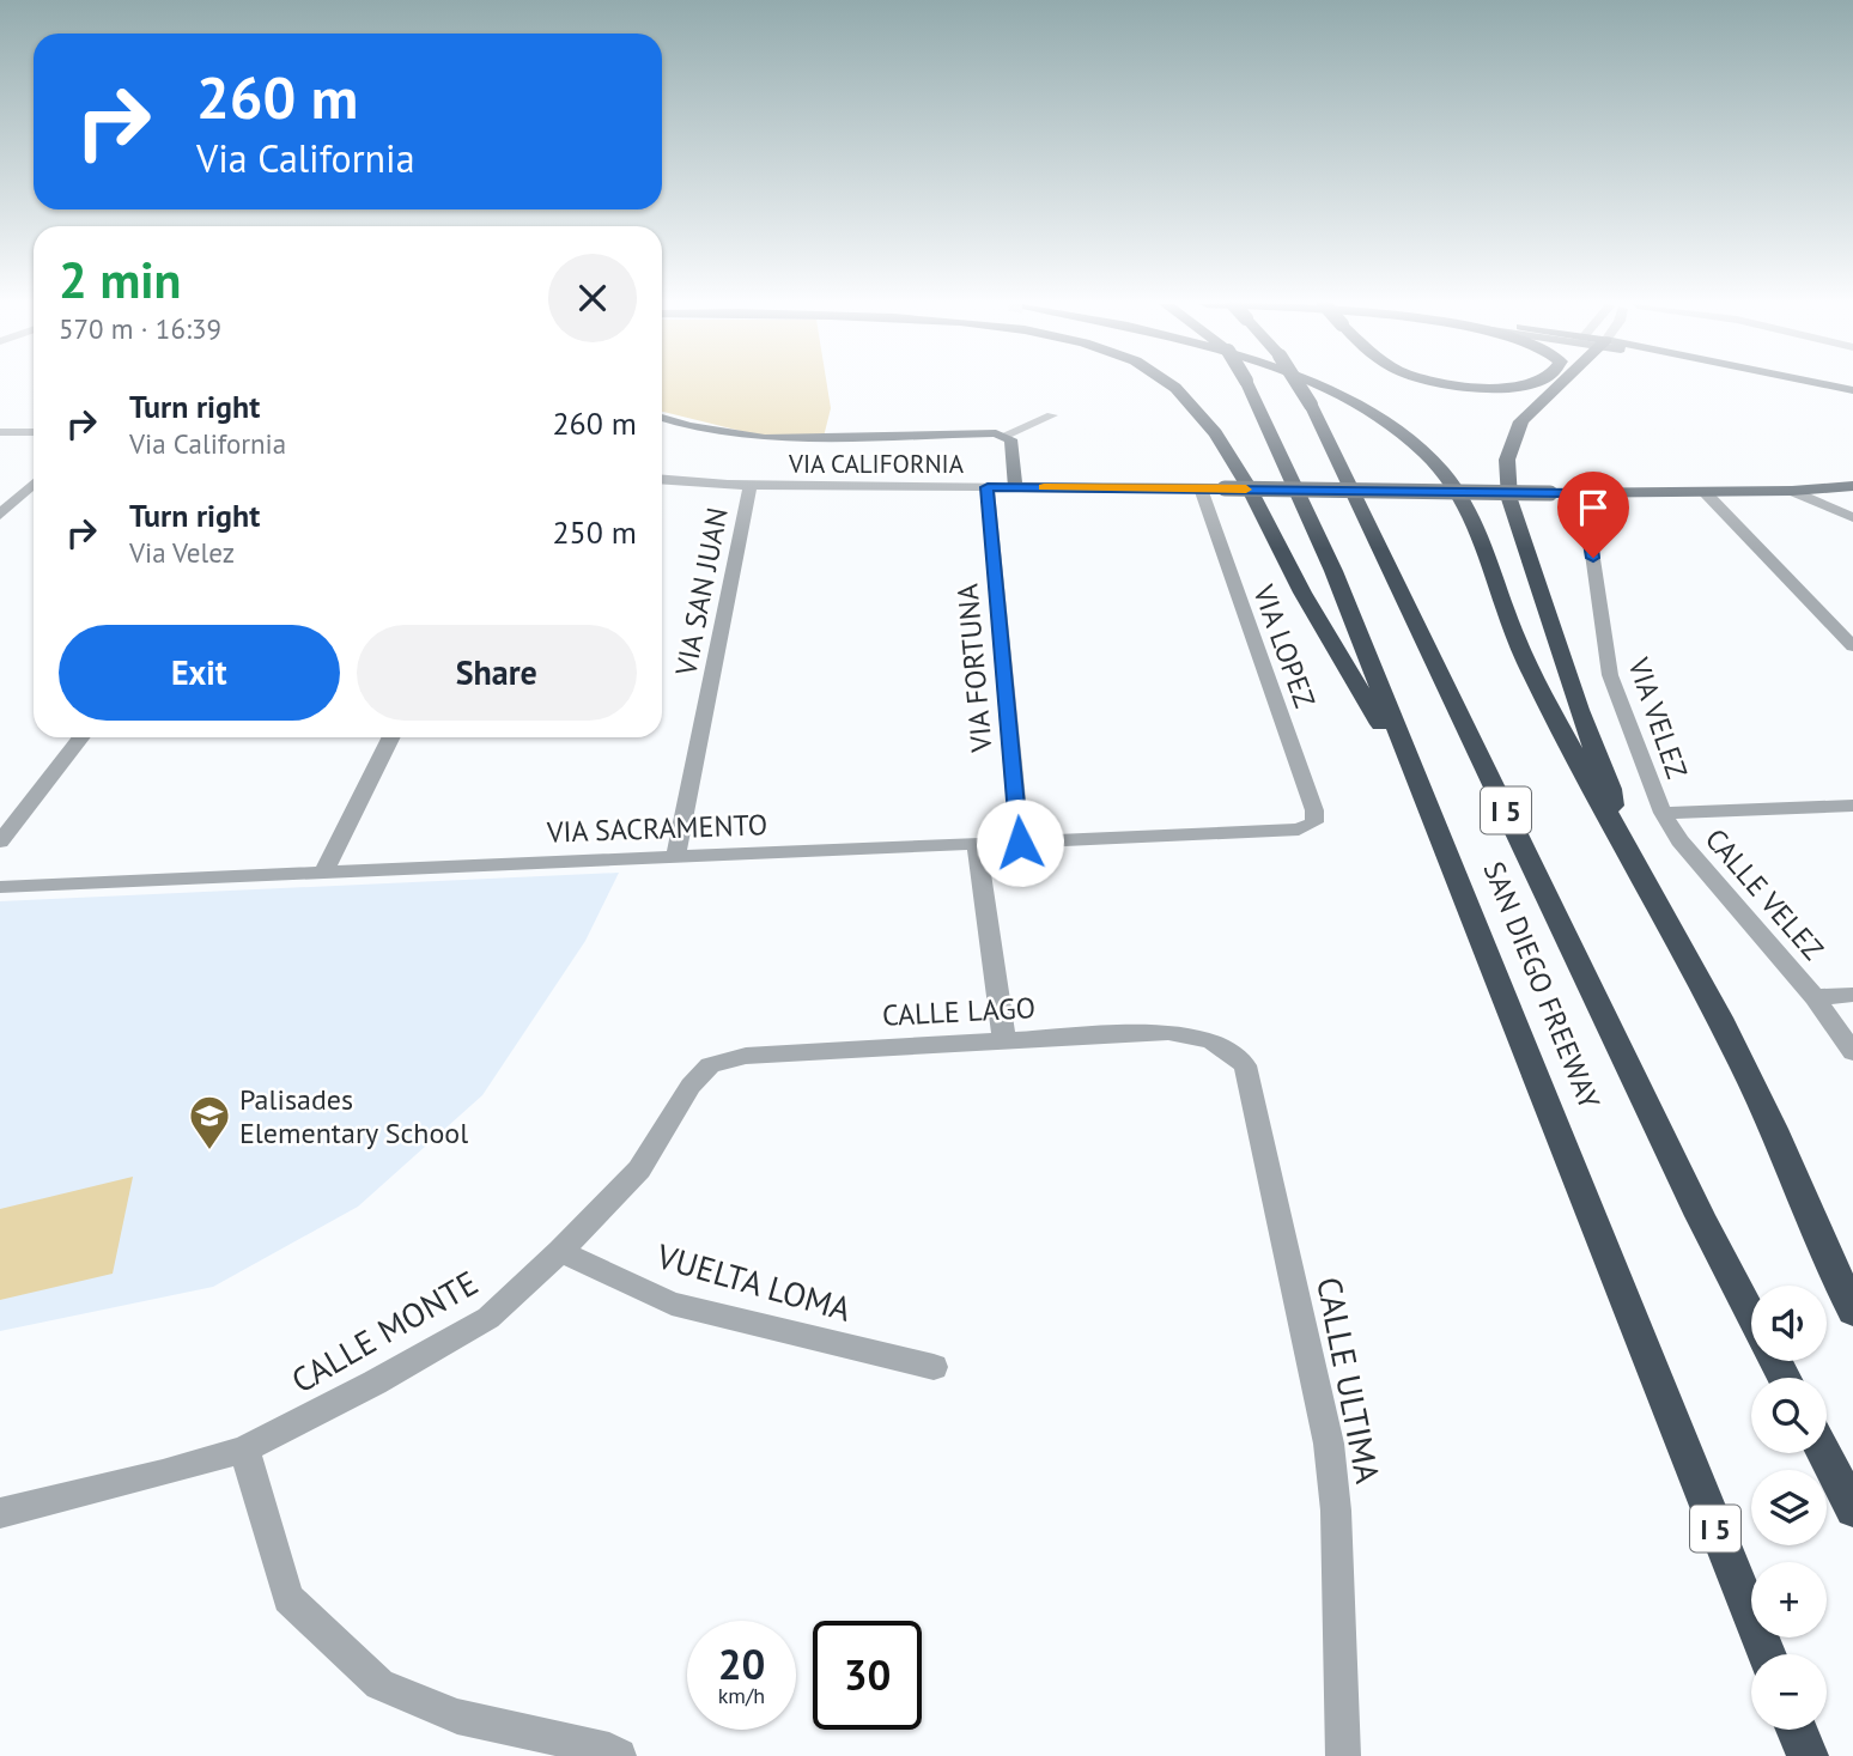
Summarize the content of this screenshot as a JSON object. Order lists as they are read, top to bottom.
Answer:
{
  "streets": {
    "highway": ["I 5", "SAN DIEGO FREEWAY"],
    "main road": ["VIA CALIFORNIA"],
    "street": [
      "VIA SAN JUAN",
      "VIA LOPEZ",
      "VIA FORTUNA",
      "VIA VELEZ",
      "VIA SACRAMENTO",
      "CALLE VELEZ",
      "CALLE LAGO",
      "VUELTA LOMA",
      "CALLE MONTE",
      "CALLE ULTIMA"
    ]
  },
  "crossings": [
    ["VIA CALIFORNIA", "VIA SAN JUAN"],
    ["VIA CALIFORNIA", "VIA LOPEZ"],
    ["VIA CALIFORNIA", "VIA FORTUNA"],
    ["VIA CALIFORNIA", "VIA VELEZ"],
    ["VIA SAN JUAN", "VIA SACRAMENTO"],
    ["VIA LOPEZ", "VIA SACRAMENTO"],
    ["VIA FORTUNA", "VIA SACRAMENTO"],
    ["VIA VELEZ", "CALLE VELEZ"],
    ["CALLE LAGO", "CALLE MONTE"],
    ["CALLE LAGO", "CALLE ULTIMA"],
    ["VUELTA LOMA", "CALLE MONTE"]
  ],
  "places": {
    "school or university": ["Palisades Elementary School"]
  },
  "page": {
    "turn": ["260 m", "Via California"],
    "heading": ["2 min", "570 m · 16:39"],
    "list": [
      {
        "name": "Turn right",
        "note": "Via California",
        "value": "260 m"
      },
      {
        "name": "Turn right",
        "note": "Via Velez",
        "value": "250 m"
      }
    ],
    "buttons": ["Exit", "Share"],
    "map_buttons": ["+", "−"],
    "speed": "20 km/h",
    "limit": "30"
  }
}
